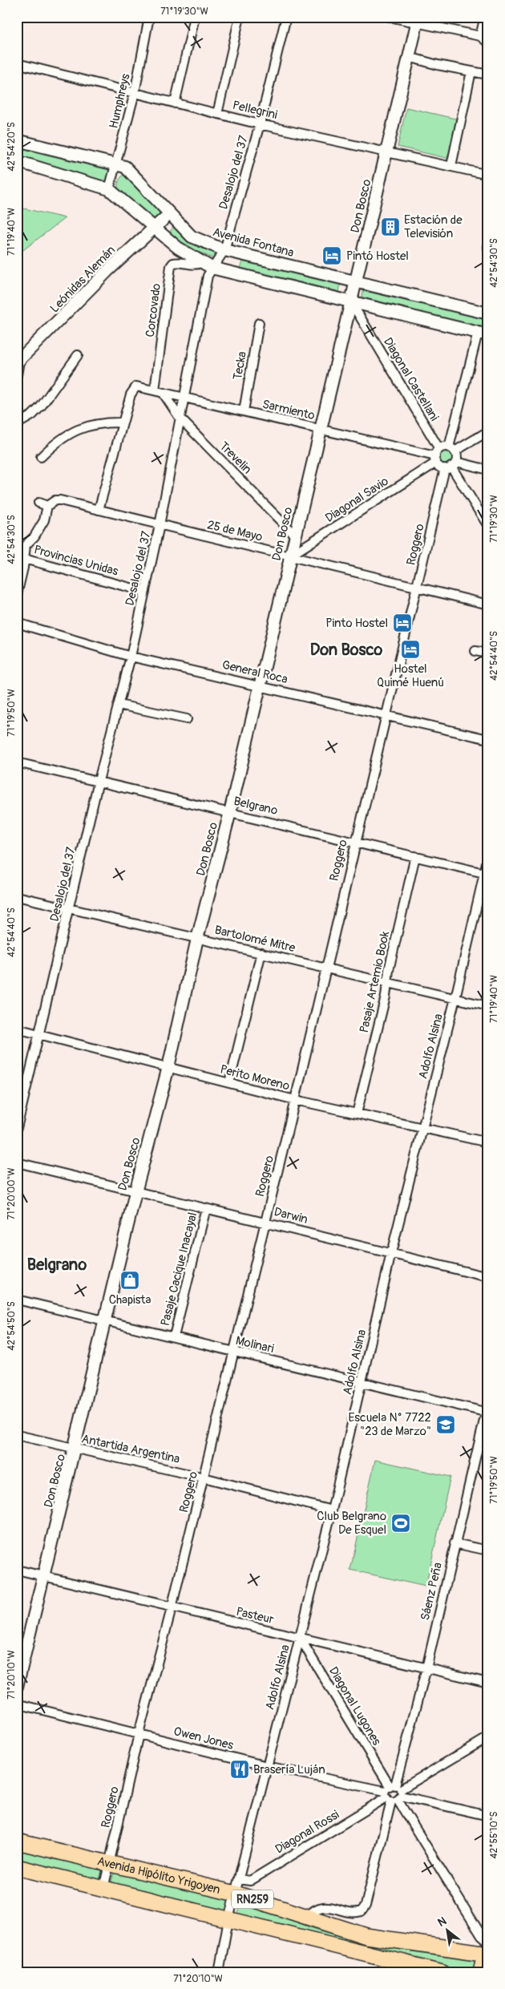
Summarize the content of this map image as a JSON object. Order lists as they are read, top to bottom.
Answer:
{
  "streets": {
    "highway": ["Avenida Hipólito Yrigoyen", "RN259"],
    "street": [
      "Humphreys",
      "Pellegrini",
      "Desalojo del 37",
      "Don Bosco",
      "Avenida Fontana",
      "Leónidas Alemán",
      "Corcovado",
      "Tecka",
      "Diagonal Castellani",
      "Sarmiento",
      "Trevelin",
      "Diagonal Savio",
      "25 de Mayo",
      "Roggero",
      "Provincias Unidas",
      "General Roca",
      "Belgrano",
      "Bartolomé Mitre",
      "Pasaje Artemio Book",
      "Adolfo Alsina",
      "Perito Moreno",
      "Darwin",
      "Pasaje Cacique Inacayal",
      "Molinari",
      "Antartida Argentina",
      "Sáenz Peña",
      "Pasteur",
      "Diagonal Lugones",
      "Owen Jones",
      "Diagonal Rossi"
    ]
  },
  "crossings": [
    ["Humphreys", "Pellegrini"],
    ["Humphreys", "Avenida Fontana"],
    ["Pellegrini", "Desalojo del 37"],
    ["Pellegrini", "Don Bosco"],
    ["Desalojo del 37", "Avenida Fontana"],
    ["Desalojo del 37", "Corcovado"],
    ["Desalojo del 37", "Sarmiento"],
    ["Desalojo del 37", "Trevelin"],
    ["Desalojo del 37", "25 de Mayo"],
    ["Desalojo del 37", "Provincias Unidas"],
    ["Desalojo del 37", "General Roca"],
    ["Desalojo del 37", "Belgrano"],
    ["Desalojo del 37", "Bartolomé Mitre"],
    ["Desalojo del 37", "Perito Moreno"],
    ["Don Bosco", "Avenida Fontana"],
    ["Don Bosco", "Diagonal Castellani"],
    ["Don Bosco", "Sarmiento"],
    ["Don Bosco", "Trevelin"],
    ["Don Bosco", "Diagonal Savio"],
    ["Don Bosco", "25 de Mayo"],
    ["Don Bosco", "General Roca"],
    ["Don Bosco", "Belgrano"],
    ["Don Bosco", "Bartolomé Mitre"],
    ["Don Bosco", "Perito Moreno"],
    ["Don Bosco", "Darwin"],
    ["Don Bosco", "Molinari"],
    ["Don Bosco", "Antartida Argentina"],
    ["Don Bosco", "Pasteur"],
    ["Avenida Fontana", "Leónidas Alemán"],
    ["Corcovado", "Sarmiento"],
    ["Tecka", "Sarmiento"],
    ["Sarmiento", "Trevelin"],
    ["Sarmiento", "Diagonal Savio"],
    ["Sarmiento", "Roggero"],
    ["Diagonal Savio", "25 de Mayo"],
    ["25 de Mayo", "Roggero"],
    ["Roggero", "General Roca"],
    ["Roggero", "Belgrano"],
    ["Roggero", "Bartolomé Mitre"],
    ["Roggero", "Perito Moreno"],
    ["Roggero", "Darwin"],
    ["Roggero", "Molinari"],
    ["Roggero", "Antartida Argentina"],
    ["Roggero", "Pasteur"],
    ["Roggero", "Owen Jones"],
    ["Roggero", "Avenida Hipólito Yrigoyen"],
    ["Belgrano", "Pasaje Artemio Book"],
    ["Belgrano", "Adolfo Alsina"],
    ["Bartolomé Mitre", "Pasaje Artemio Book"],
    ["Bartolomé Mitre", "Adolfo Alsina"],
    ["Pasaje Artemio Book", "Perito Moreno"],
    ["Adolfo Alsina", "Perito Moreno"],
    ["Adolfo Alsina", "Darwin"],
    ["Adolfo Alsina", "Molinari"],
    ["Adolfo Alsina", "Antartida Argentina"],
    ["Adolfo Alsina", "Pasteur"],
    ["Adolfo Alsina", "Diagonal Lugones"],
    ["Adolfo Alsina", "Owen Jones"],
    ["Adolfo Alsina", "Diagonal Rossi"],
    ["Adolfo Alsina", "Avenida Hipólito Yrigoyen"],
    ["Darwin", "Pasaje Cacique Inacayal"],
    ["Pasaje Cacique Inacayal", "Molinari"],
    ["Molinari", "Sáenz Peña"],
    ["Sáenz Peña", "Pasteur"],
    ["Sáenz Peña", "Diagonal Lugones"],
    ["Sáenz Peña", "Owen Jones"],
    ["Sáenz Peña", "Diagonal Rossi"],
    ["Sáenz Peña", "Avenida Hipólito Yrigoyen"],
    ["Pasteur", "Diagonal Lugones"],
    ["Diagonal Lugones", "Owen Jones"],
    ["Diagonal Lugones", "Diagonal Rossi"],
    ["Owen Jones", "Diagonal Rossi"],
    ["Diagonal Rossi", "Avenida Hipólito Yrigoyen"],
    ["Avenida Hipólito Yrigoyen", "RN259"]
  ],
  "districts": ["Don Bosco", "Belgrano"],
  "places": {
    "building": ["Estación de Televisión"],
    "hotel": ["Pintó Hostel", "Pinto Hostel", "Hostel Quimé Huenú"],
    "shop": ["Chapista"],
    "school or university": ["Escuela N° 7722 \"23 de Marzo\""],
    "sports": ["Club Belgrano De Esquel"],
    "restaurant": ["Brasería Luján"]
  },
  "north": "top left",
  "coordinates": [
    "71°19'30\"W",
    "42°54'20\"S",
    "71°19'40\"W",
    "42°54'30\"S",
    "42°54'40\"S",
    "71°19'50\"W",
    "71°20'00\"W",
    "42°54'50\"S",
    "71°20'10\"W",
    "42°55'10\"S"
  ]
}
